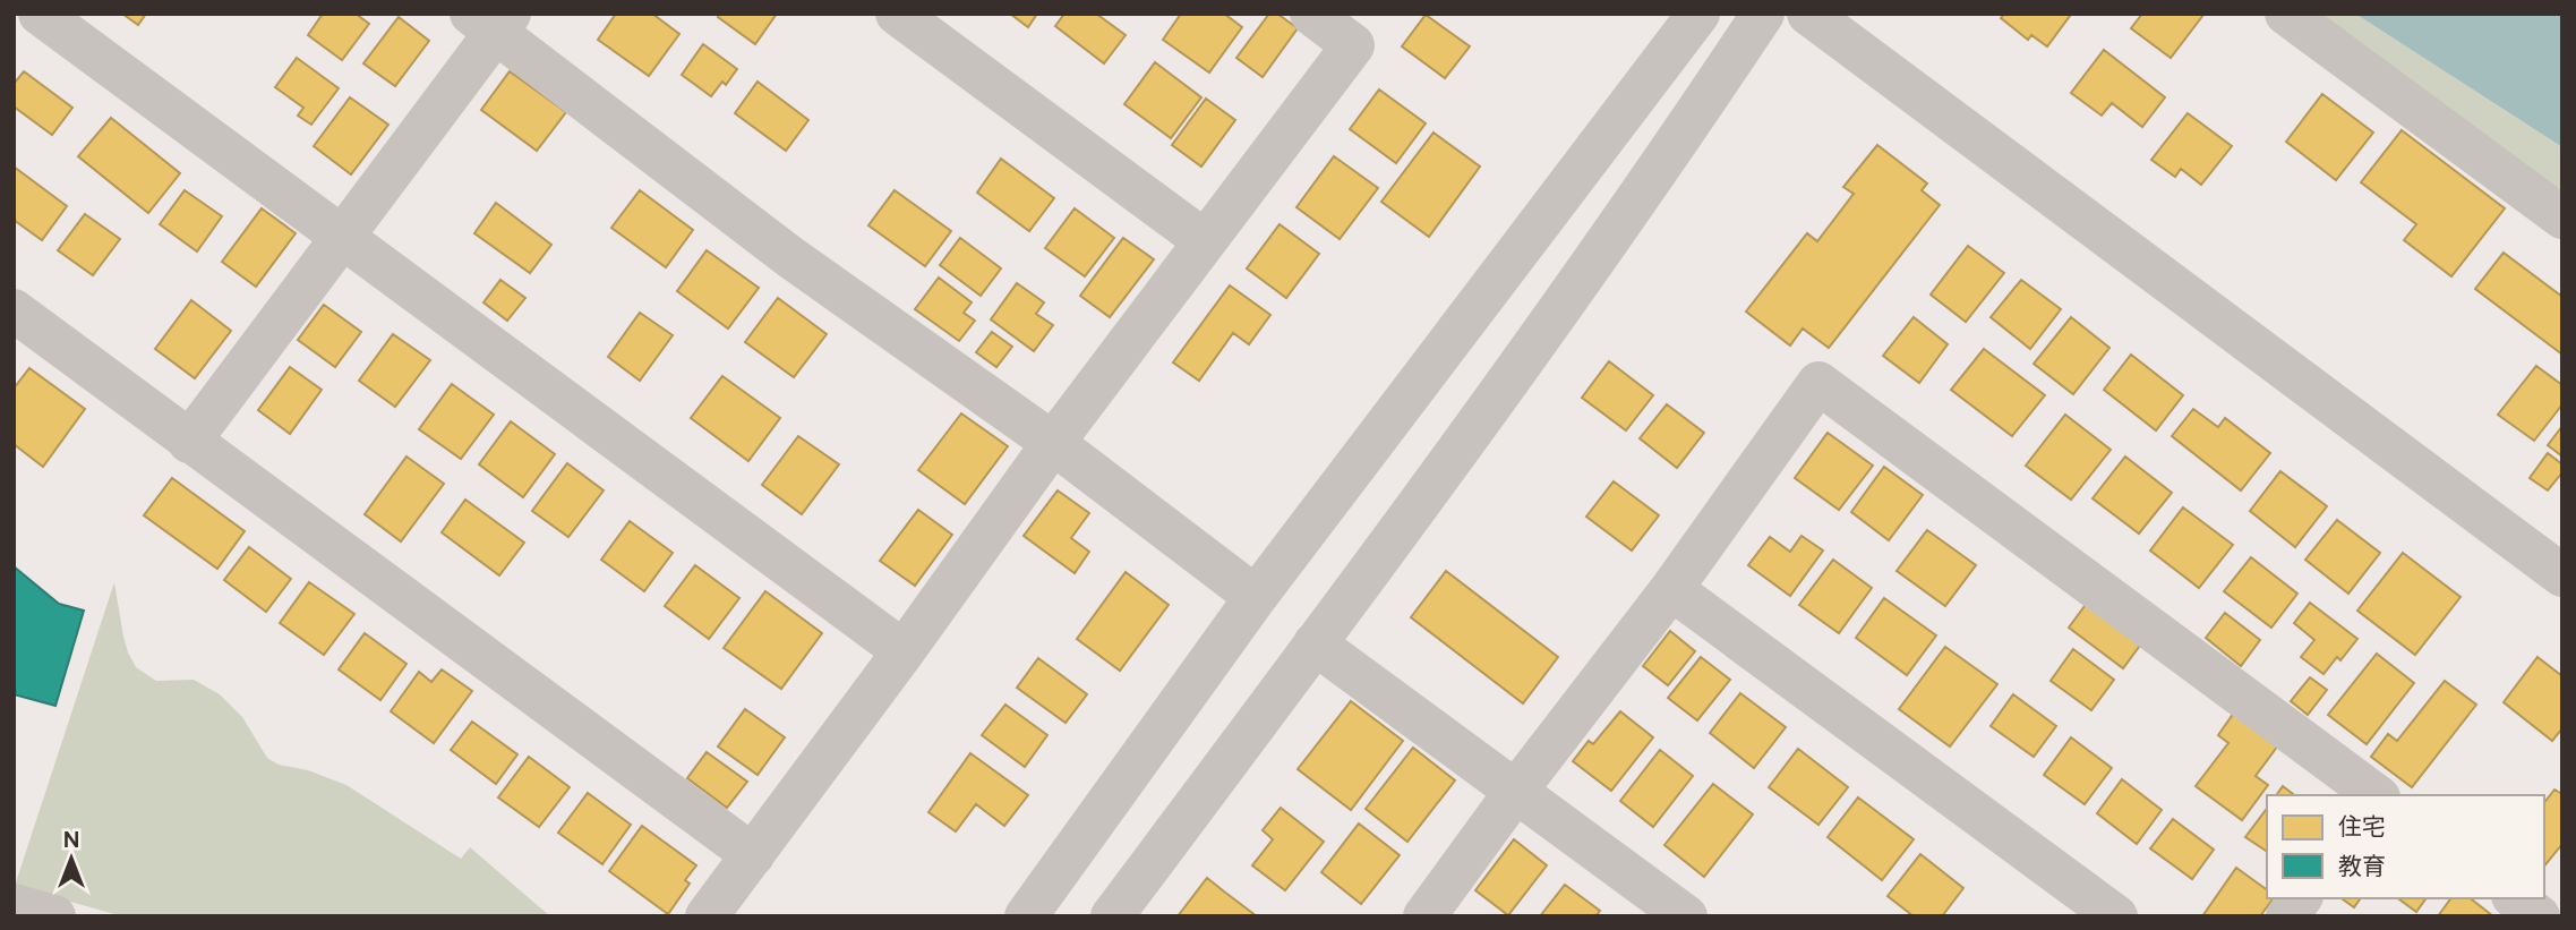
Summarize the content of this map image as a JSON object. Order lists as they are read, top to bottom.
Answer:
{
  "legend": ["住宅", "教育"],
  "north": "top"
}
